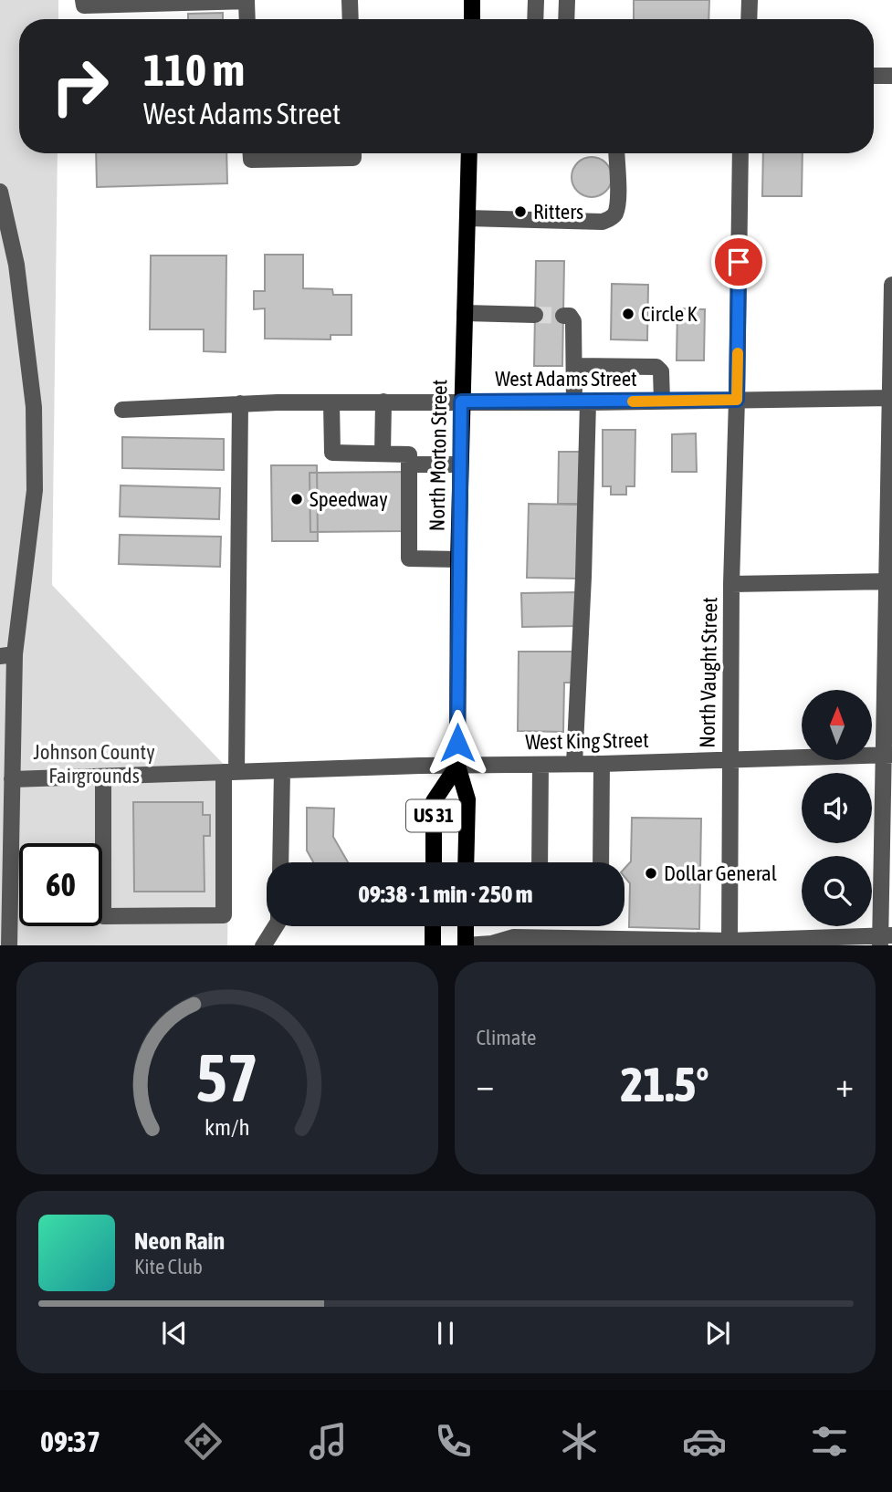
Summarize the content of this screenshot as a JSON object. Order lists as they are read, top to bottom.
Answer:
{
  "streets": {
    "main road": ["North Morton Street", "US 31"],
    "street": ["West Adams Street", "North Vaught Street", "West King Street"]
  },
  "crossings": [
    ["West Adams Street", "North Morton Street"],
    ["West Adams Street", "North Vaught Street"],
    ["North Morton Street", "West King Street"],
    ["North Morton Street", "US 31"],
    ["North Vaught Street", "West King Street"],
    ["West King Street", "US 31"]
  ],
  "parks": ["Johnson County Fairgrounds"],
  "places": [
    "Ritters",
    "Circle K",
    "Speedway",
    "Dollar General"
  ],
  "north": "top",
  "page": {
    "turn": ["110 m", "West Adams Street"],
    "limit": "60",
    "trip": "09:38 · 1 min · 250 m",
    "tile": "Climate",
    "heat": ["−", "21.5°", "+"],
    "song": ["Neon Rain", "Kite Club"],
    "tabs": "09:37",
    "gauge": ["57", "km/h"]
  }
}
